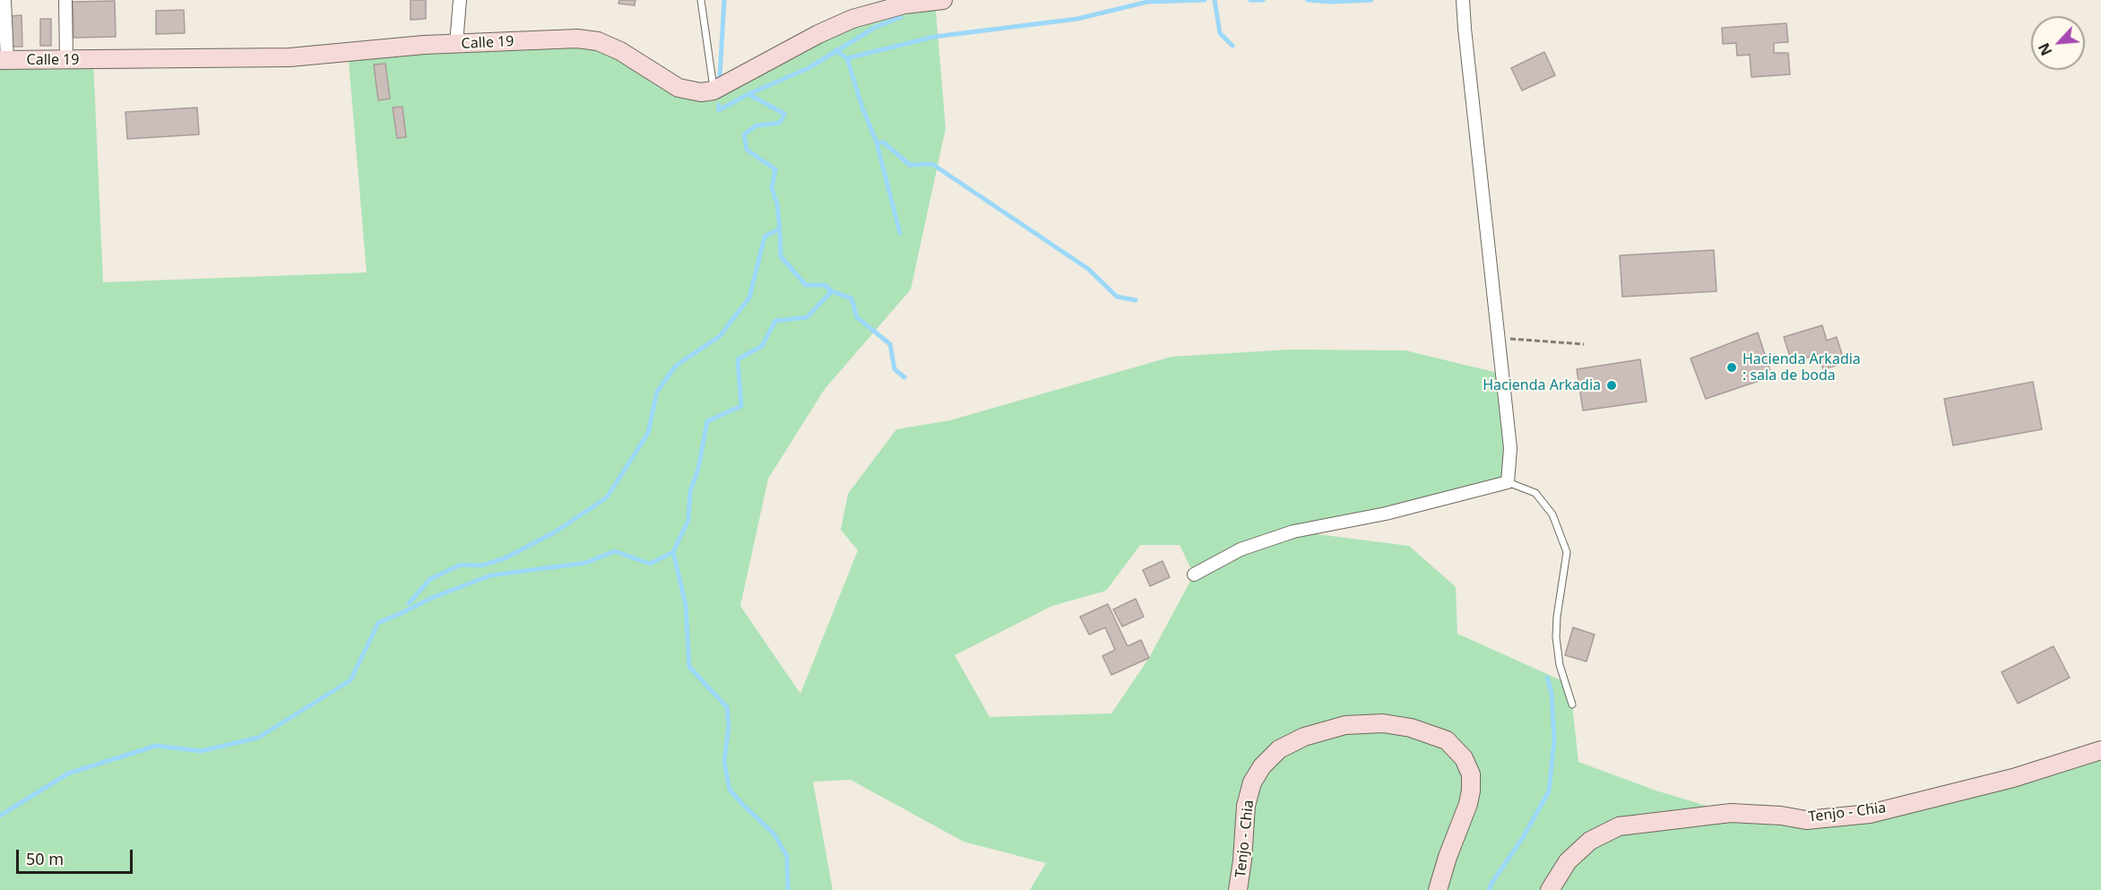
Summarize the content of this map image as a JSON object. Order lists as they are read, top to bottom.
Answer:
{
  "streets": {
    "street": ["Calle 19", "Tenjo - Chia"]
  },
  "places": ["Hacienda Arkadia : sala de boda", "Hacienda Arkadia"],
  "scale_bar": "50 m",
  "north": "bottom left"
}
